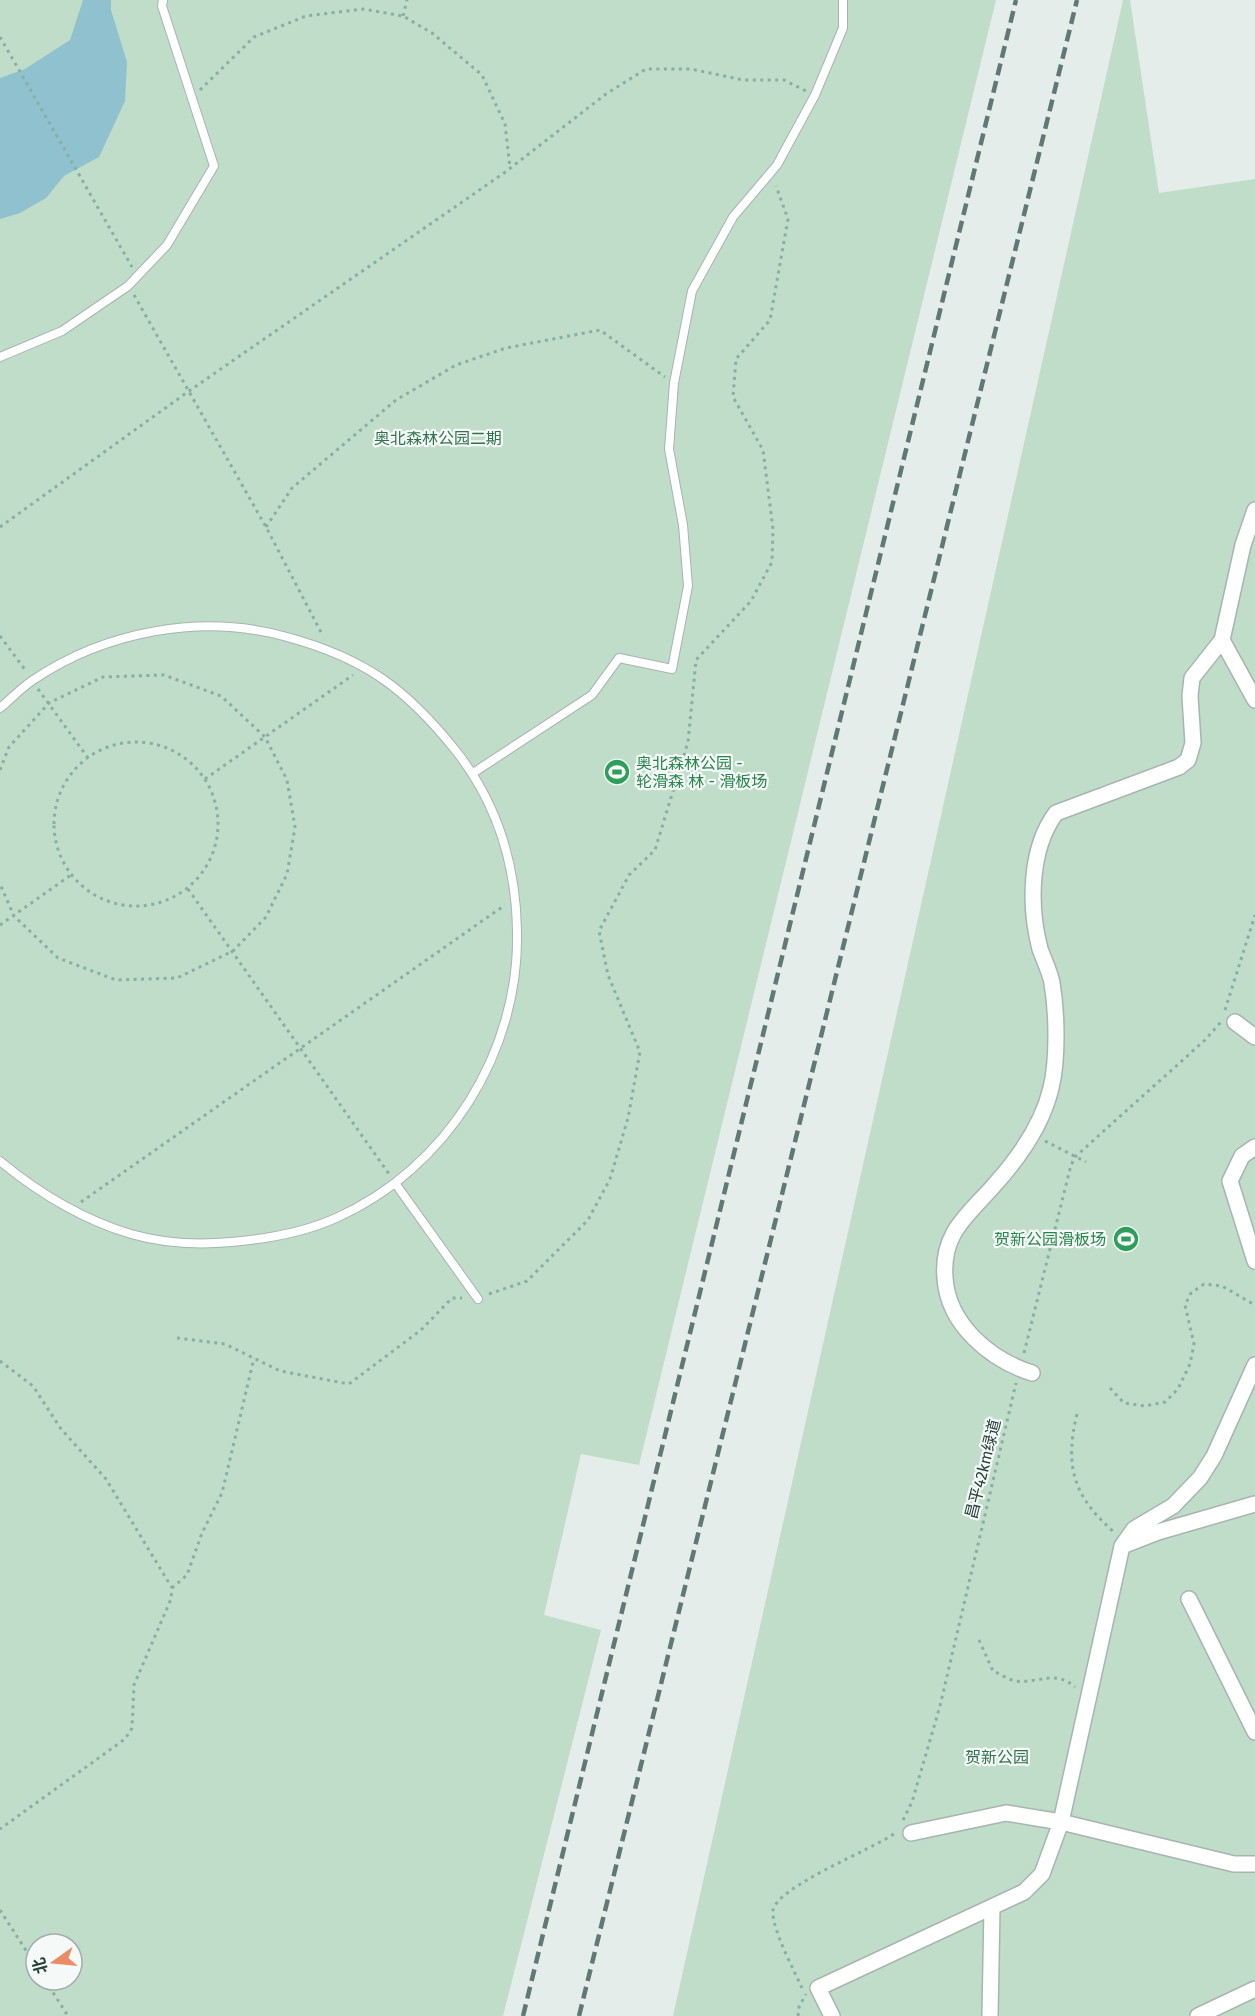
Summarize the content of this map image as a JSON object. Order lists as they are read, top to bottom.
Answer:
{
  "streets": {
    "path": ["昌平42km绿道"]
  },
  "parks": ["奥北森林公园二期", "贺新公园"],
  "places": {
    "sports": ["奥北森林公园 - 轮滑森 林 - 滑板场", "贺新公园滑板场"]
  },
  "north": "left"
}
